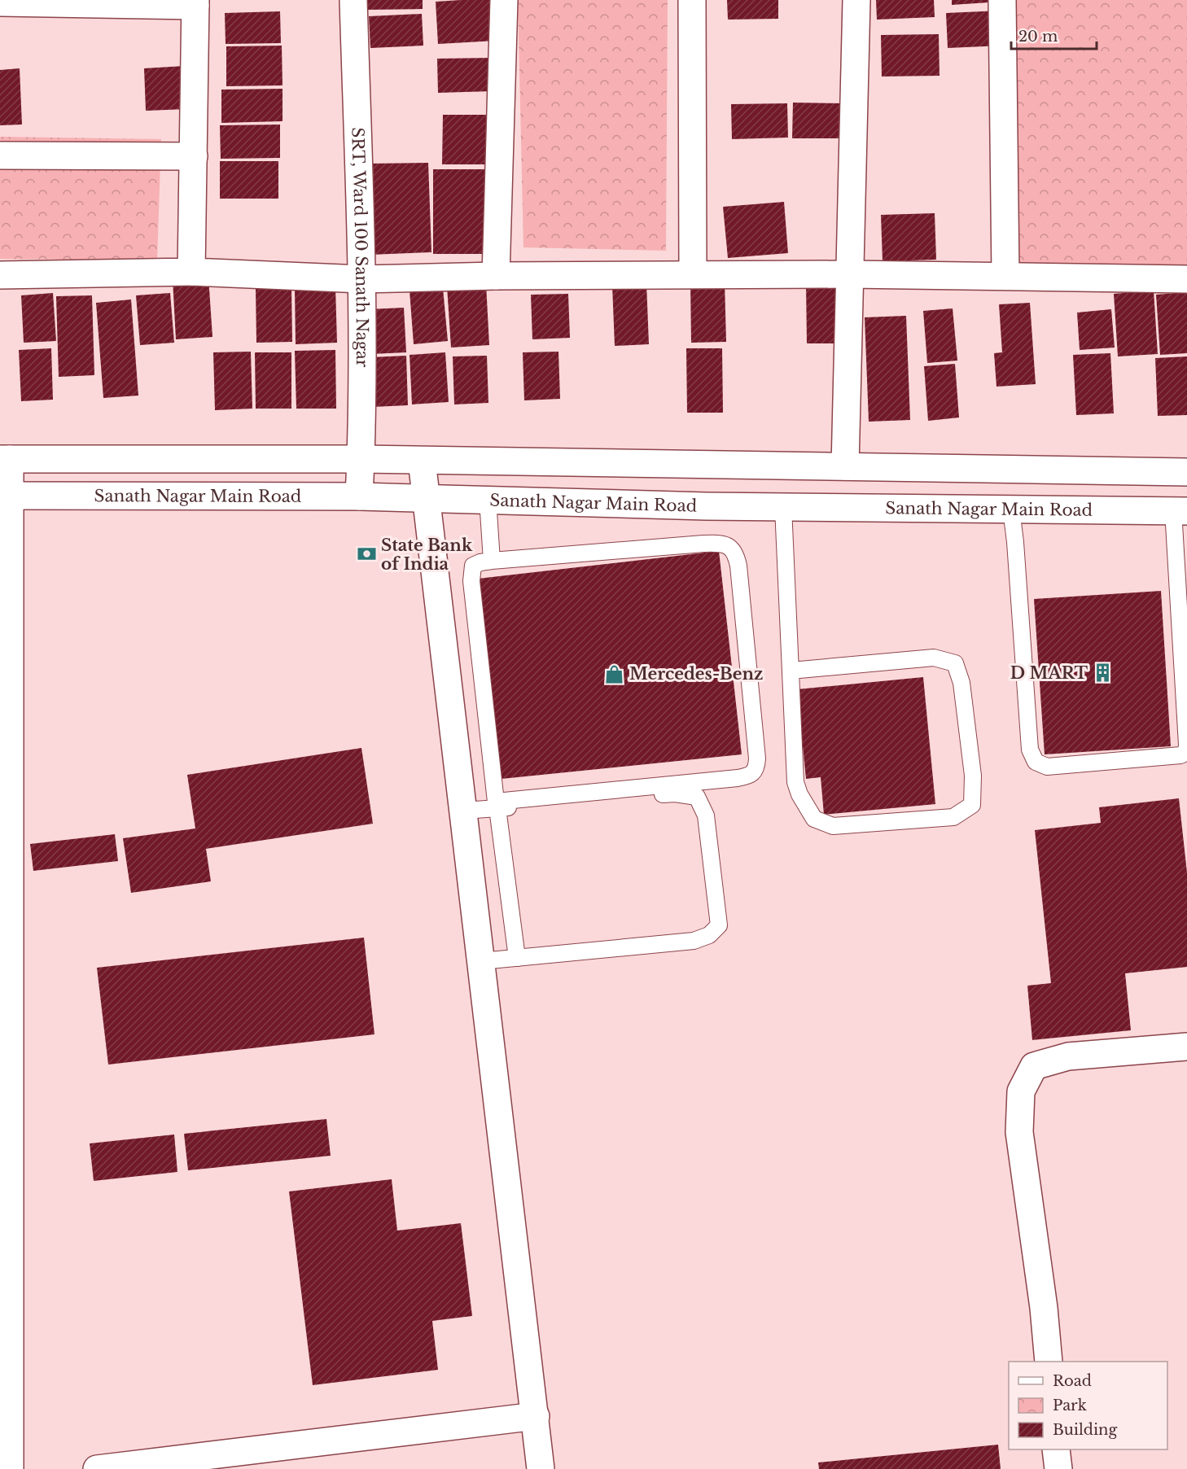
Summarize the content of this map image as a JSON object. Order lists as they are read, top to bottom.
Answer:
{
  "streets": {
    "street": ["SRT, Ward 100 Sanath Nagar", "Sanath Nagar Main Road"]
  },
  "crossings": [
    ["SRT, Ward 100 Sanath Nagar", "Sanath Nagar Main Road"]
  ],
  "places": {
    "bank": ["State Bank of India"],
    "building": ["D MART"],
    "shop": ["Mercedes-Benz"]
  },
  "legend": ["Road", "Park", "Building"],
  "scale_bar": "20 m"
}
